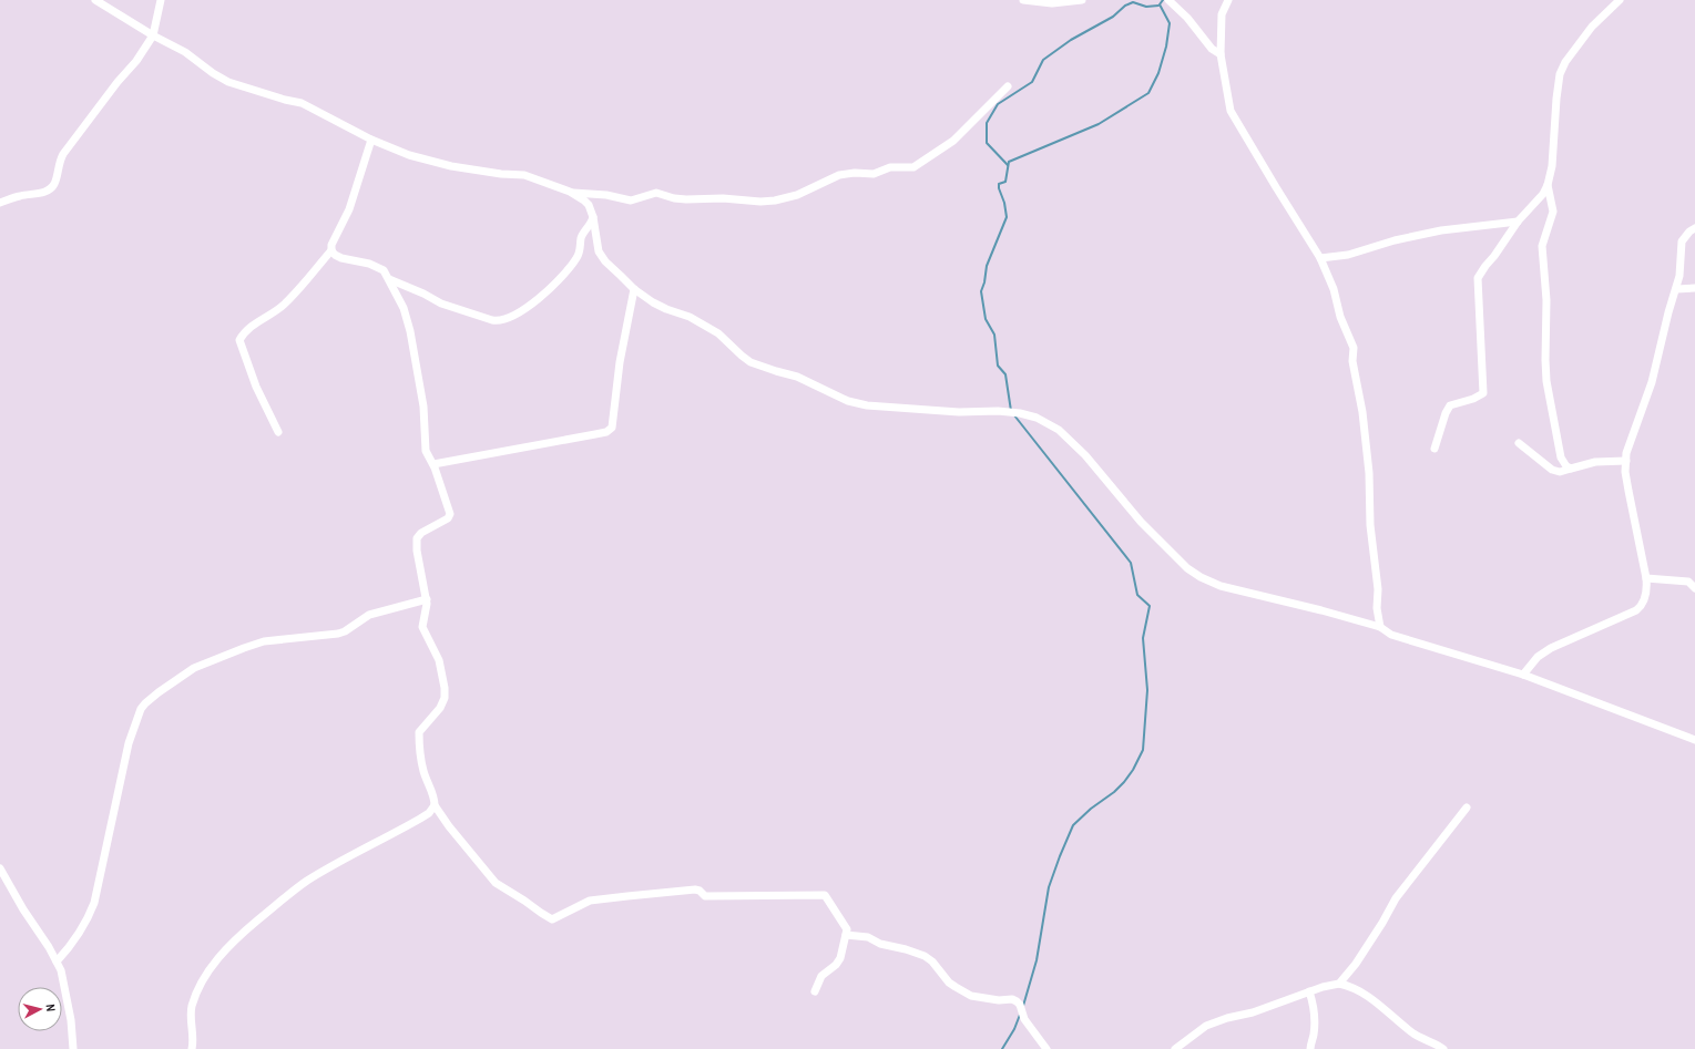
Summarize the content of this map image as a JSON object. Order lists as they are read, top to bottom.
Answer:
{
  "north": "right"
}
